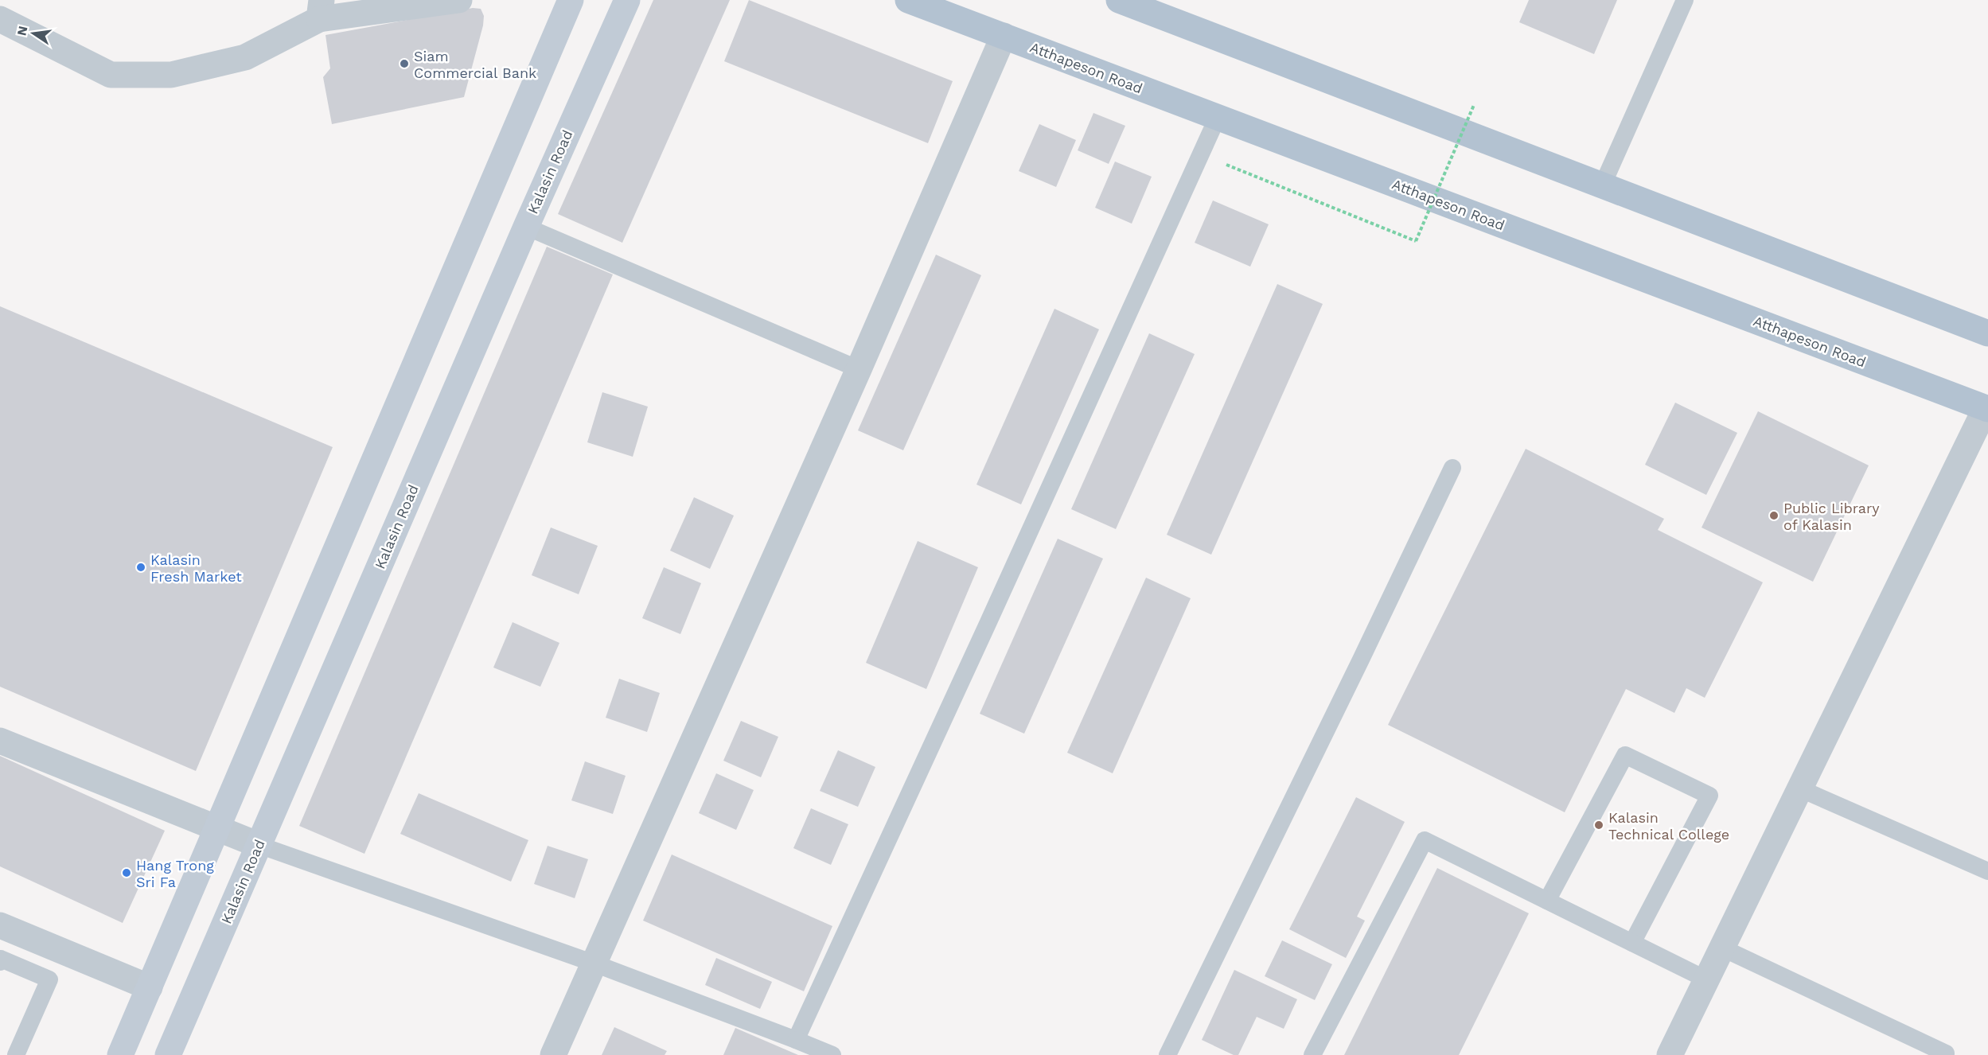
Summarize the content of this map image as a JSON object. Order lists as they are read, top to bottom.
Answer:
{
  "streets": {
    "main road": ["Atthapeson Road", "Kalasin Road"]
  },
  "places": [
    "Siam Commercial Bank",
    "Public Library of Kalasin",
    "Kalasin Fresh Market",
    "Kalasin Technical College",
    "Hang Trong Sri Fa"
  ],
  "north": "left"
}
